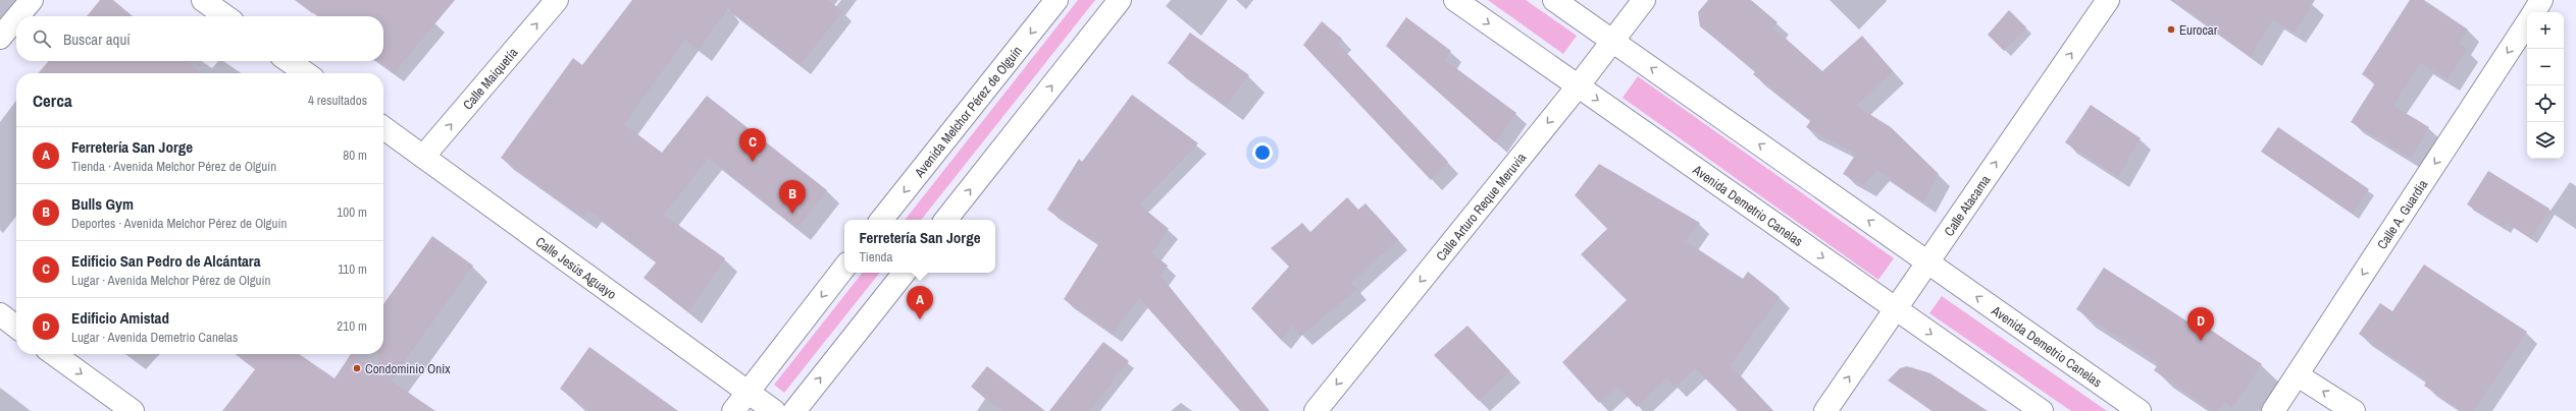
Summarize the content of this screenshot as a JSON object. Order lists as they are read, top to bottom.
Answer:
{
  "streets": {
    "main road": [
      "Calle Maiquetía",
      "Avenida Melchor Pérez de Olguín",
      "Avenida Demetrio Canelas",
      "Calle Atacama",
      "Calle Arturo Reque Meruvia",
      "Calle A. Guardia",
      "Calle Jesús Aguayo"
    ]
  },
  "crossings": [
    ["Calle Maiquetía", "Calle Jesús Aguayo"],
    ["Avenida Demetrio Canelas", "Calle Atacama"],
    ["Avenida Demetrio Canelas", "Calle Arturo Reque Meruvia"]
  ],
  "one_way": [
    "Calle Maiquetía",
    "Calle Atacama",
    "Calle Arturo Reque Meruvia",
    "Calle A. Guardia"
  ],
  "places": ["Eurocar", "Condominio Onix"],
  "page": {
    "map_buttons": ["+", "−"],
    "search": "Buscar aquí",
    "heading": ["Cerca", "4 resultados"],
    "list": [
      {
        "mark": "A",
        "name": "Ferretería San Jorge",
        "note": "Tienda · Avenida Melchor Pérez de Olguín",
        "value": "80 m"
      },
      {
        "mark": "B",
        "name": "Bulls Gym",
        "note": "Deportes · Avenida Melchor Pérez de Olguín",
        "value": "100 m"
      },
      {
        "mark": "C",
        "name": "Edificio San Pedro de Alcántara",
        "note": "Lugar · Avenida Melchor Pérez de Olguín",
        "value": "110 m"
      },
      {
        "mark": "D",
        "name": "Edificio Amistad",
        "note": "Lugar · Avenida Demetrio Canelas",
        "value": "210 m"
      }
    ],
    "pins": [
      "C",
      "B",
      "A",
      "D"
    ],
    "popup": ["Ferretería San Jorge", "Tienda"]
  }
}
